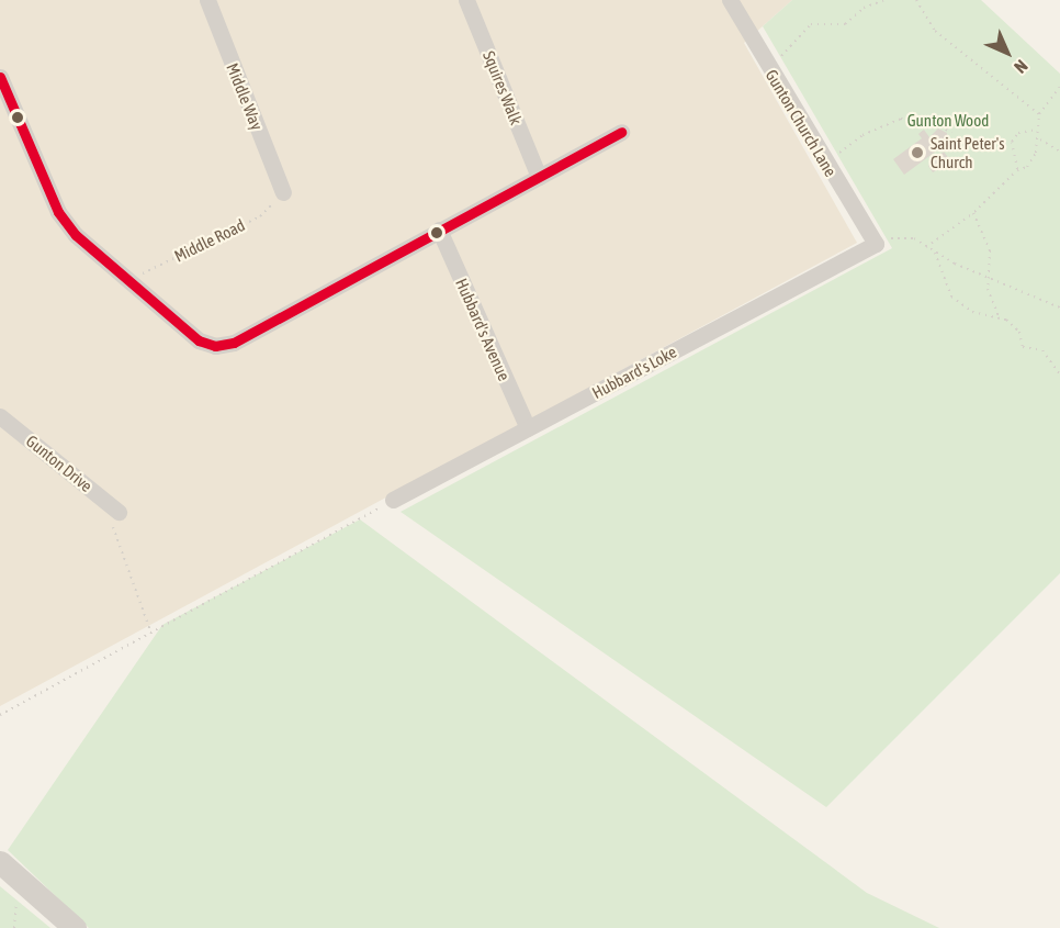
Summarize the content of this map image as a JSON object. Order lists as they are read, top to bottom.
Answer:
{
  "streets": {
    "street": [
      "Squires Walk",
      "Middle Way",
      "Gunton Church Lane",
      "Hubbard's Avenue",
      "Hubbard's Loke",
      "Gunton Drive"
    ],
    "path": ["Middle Road"]
  },
  "crossings": [
    ["Middle Way", "Middle Road"],
    ["Gunton Church Lane", "Hubbard's Loke"],
    ["Hubbard's Avenue", "Hubbard's Loke"]
  ],
  "parks": ["Gunton Wood"],
  "places": ["Saint Peter's Church"],
  "north": "bottom right"
}
